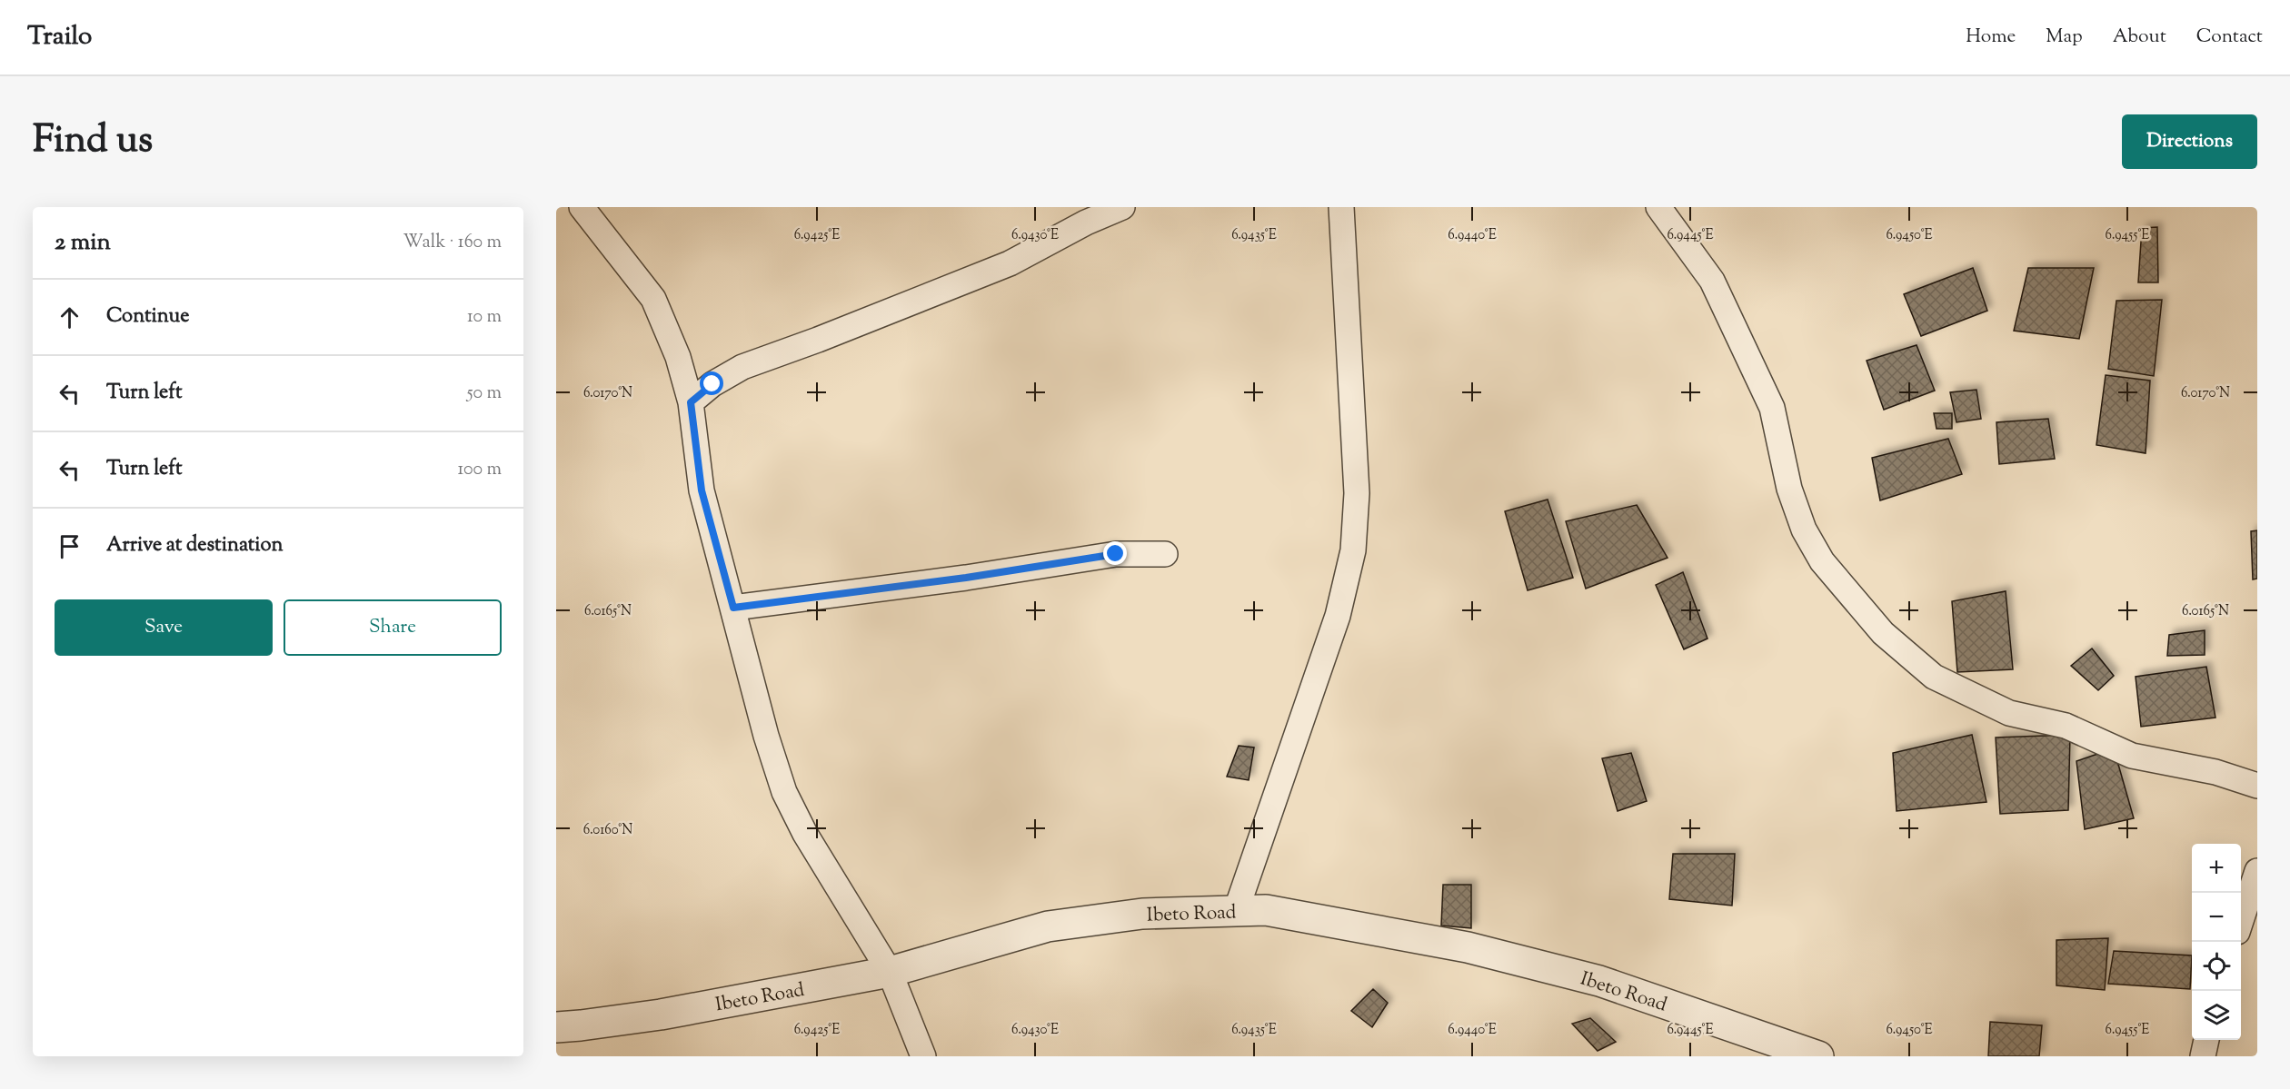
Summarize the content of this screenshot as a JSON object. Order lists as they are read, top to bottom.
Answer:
{
  "streets": {
    "street": ["Ibeto Road"]
  },
  "page": {
    "header": "Trailo",
    "nav": [
      "Home",
      "Map",
      "About",
      "Contact"
    ],
    "title": "Find us",
    "buttons": [
      "Directions",
      ["Save", "Share"]
    ],
    "heading": ["2 min", "Walk · 160 m"],
    "list": [
      ["Continue", "10 m"],
      ["Turn left", "50 m"],
      ["Turn left", "100 m"],
      "Arrive at destination"
    ],
    "map_buttons": ["+", "−"]
  },
  "coordinates": [
    "6.9425°E",
    "6.9430°E",
    "6.9435°E",
    "6.9440°E",
    "6.9445°E",
    "6.9450°E",
    "6.9455°E",
    "6.0170°N",
    "6.0165°N",
    "6.0160°N"
  ]
}
